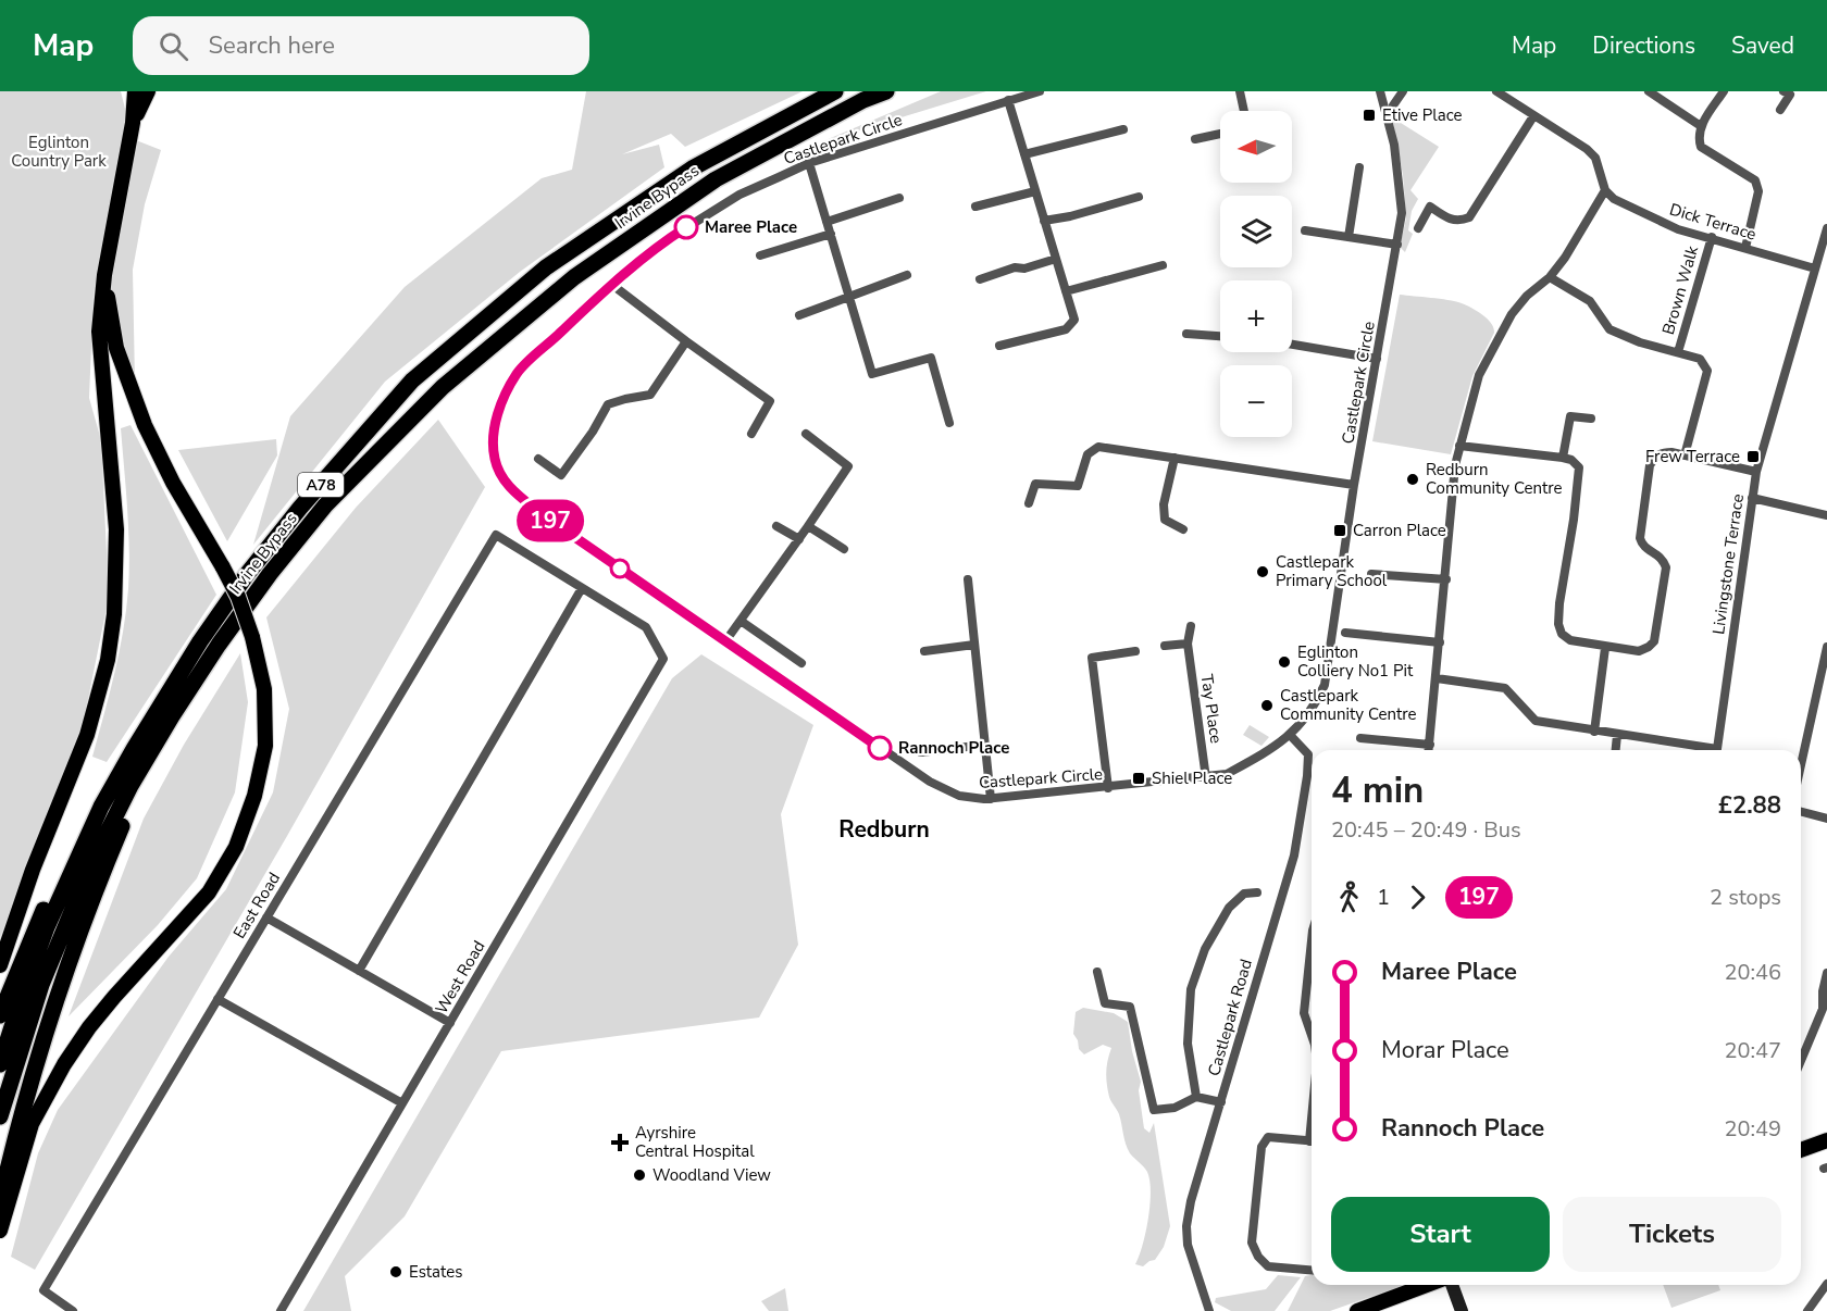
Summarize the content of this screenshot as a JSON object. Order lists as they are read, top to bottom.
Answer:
{
  "streets": {
    "highway": ["Irvine Bypass", "A78"],
    "street": [
      "Castlepark Circle",
      "Dick Terrace",
      "Brown Walk",
      "Livingstone Terrace",
      "Tay Place",
      "East Road",
      "West Road",
      "Castlepark Road"
    ]
  },
  "crossings": [
    ["Castlepark Circle", "Tay Place"],
    ["Castlepark Circle", "Castlepark Road"],
    ["Dick Terrace", "Brown Walk"],
    ["Dick Terrace", "Livingstone Terrace"],
    ["East Road", "West Road"]
  ],
  "districts": ["Redburn"],
  "parks": ["Eglinton Country Park"],
  "places": {
    "transit": [
      "Etive Place",
      "Frew Terrace",
      "Carron Place",
      "Shiel Place"
    ],
    "other": [
      "Maree Place",
      "Redburn Community Centre",
      "Castlepark Primary School",
      "Eglinton Colliery No1 Pit",
      "Castlepark Community Centre",
      "Rannoch Place",
      "Woodland View",
      "Estates"
    ],
    "health": ["Ayrshire Central Hospital"]
  },
  "lines": ["bus line 197"],
  "north": "left",
  "page": {
    "header": "Map",
    "search": "Search here",
    "nav": ["Map", "Directions", "Saved"],
    "on_map": "197",
    "map_buttons": ["+", "−"],
    "heading": ["4 min", "20:45 – 20:49 · Bus", "£2.88"],
    "legs": ["1", "197", "2 stops"],
    "list": [
      {
        "name": "Maree Place",
        "value": "20:46"
      },
      {
        "name": "Morar Place",
        "value": "20:47"
      },
      {
        "name": "Rannoch Place",
        "value": "20:49"
      }
    ],
    "buttons": ["Start", "Tickets"]
  }
}
